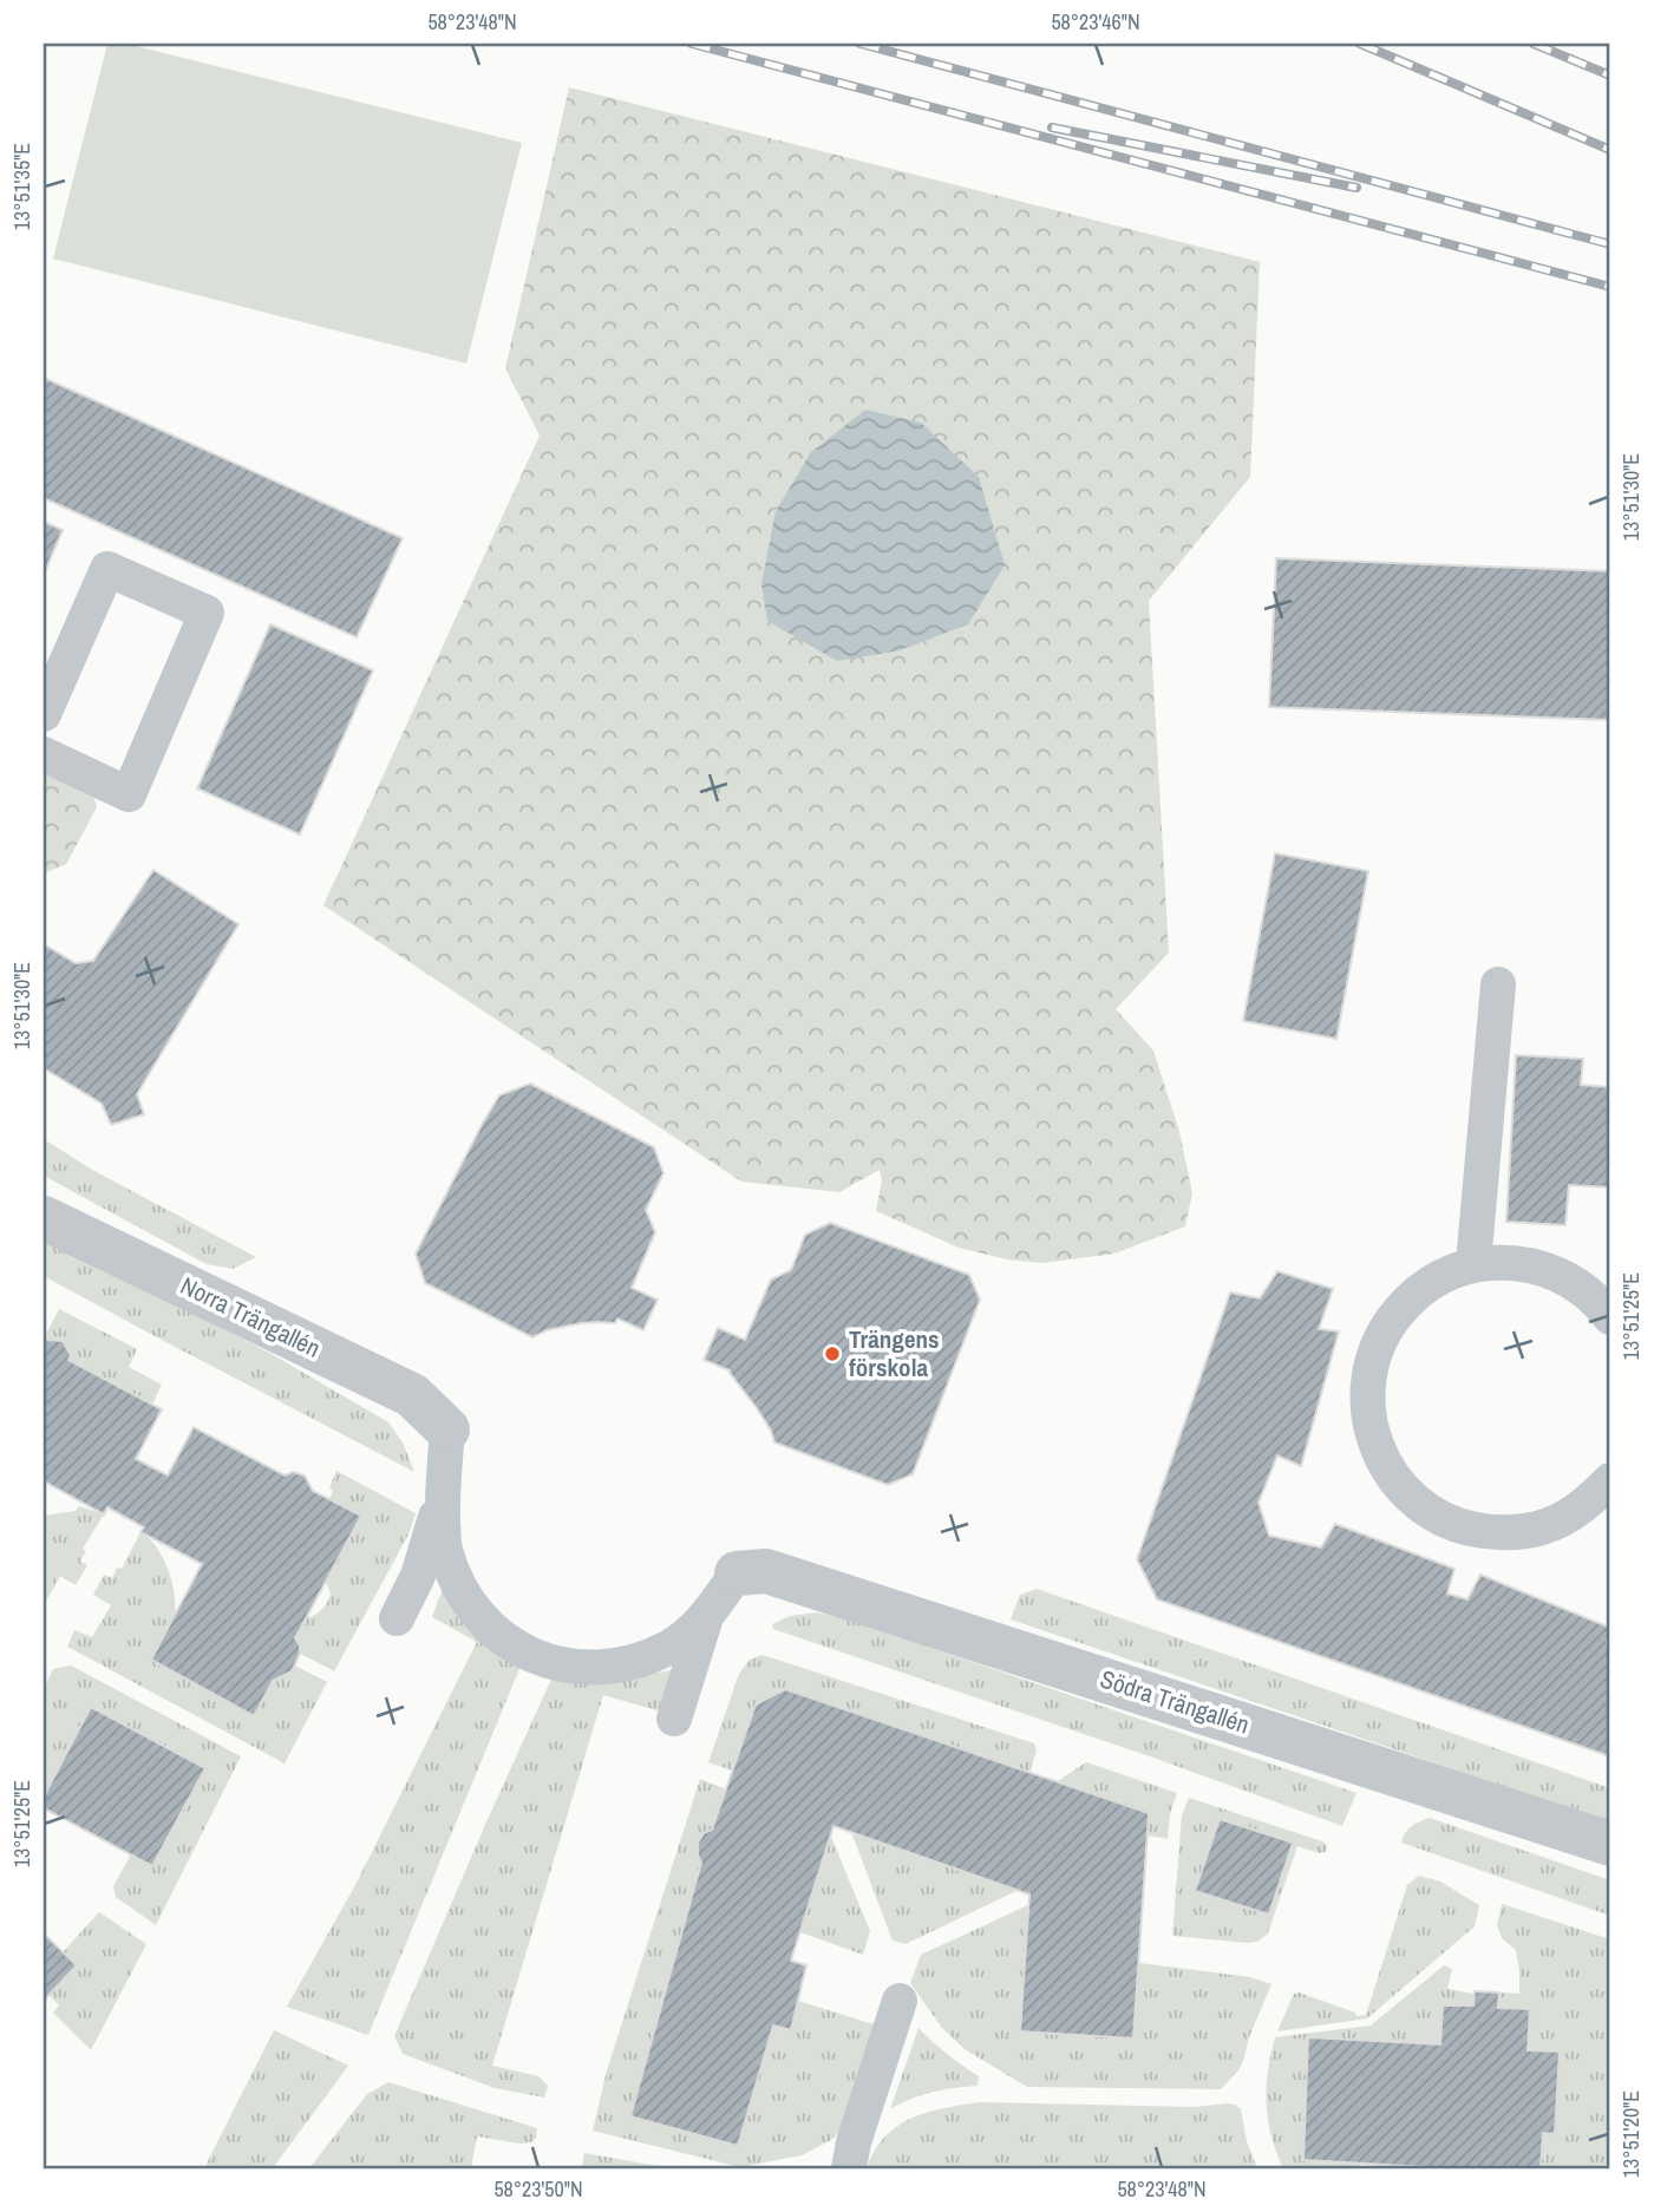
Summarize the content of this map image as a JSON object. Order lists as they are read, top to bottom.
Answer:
{
  "streets": {
    "street": ["Norra Trängallén", "Södra Trängallén"]
  },
  "places": ["Trängens förskola"],
  "coordinates": [
    "58°23'48\"N",
    "58°23'46\"N",
    "13°51'35\"E",
    "13°51'30\"E",
    "13°51'25\"E",
    "13°51'20\"E",
    "58°23'50\"N"
  ]
}
